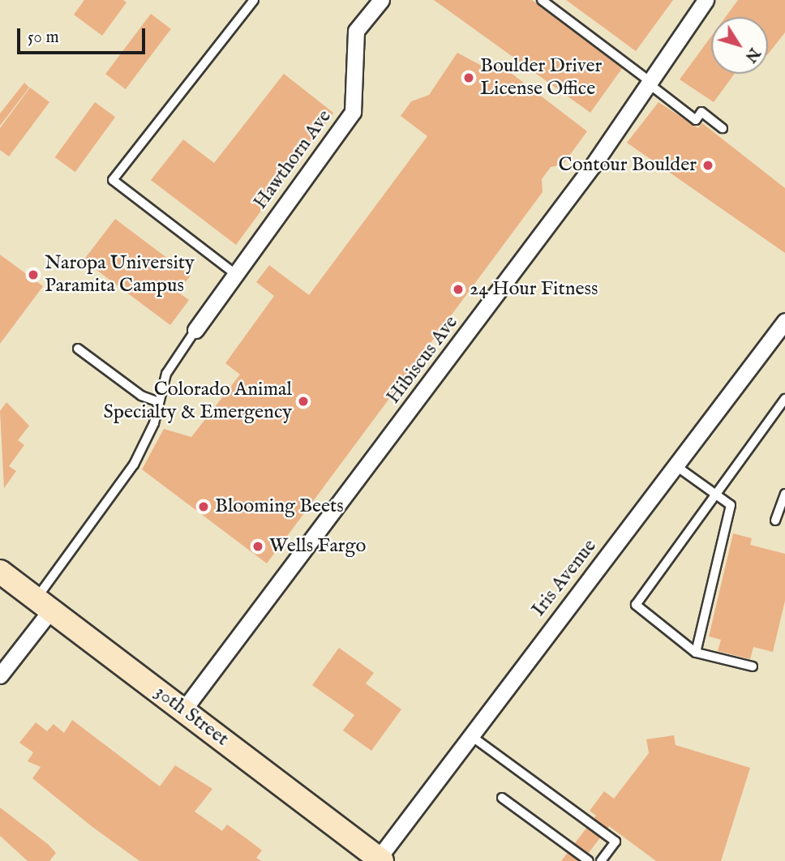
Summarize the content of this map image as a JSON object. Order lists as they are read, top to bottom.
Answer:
{
  "streets": {
    "main road": ["30th Street"],
    "street": ["Hawthorn Ave", "Hibiscus Ave", "Iris Avenue"]
  },
  "crossings": [
    ["Hibiscus Ave", "30th Street"],
    ["Iris Avenue", "30th Street"]
  ],
  "places": [
    "Boulder Driver License Office",
    "Contour Boulder",
    "Naropa University Paramita Campus",
    "24 Hour Fitness",
    "Colorado Animal Specialty & Emergency",
    "Blooming Beets",
    "Wells Fargo"
  ],
  "scale_bar": "50 m",
  "north": "bottom right"
}
